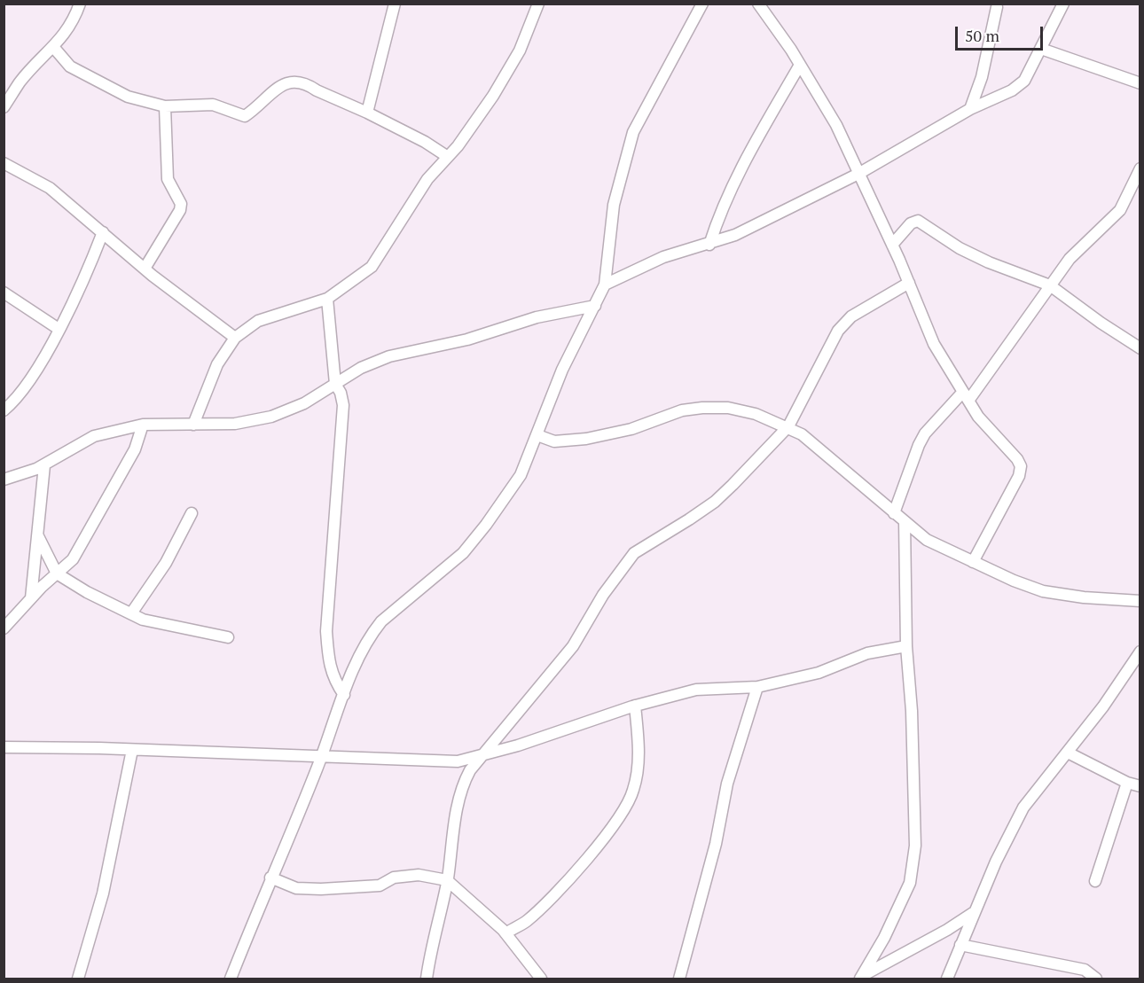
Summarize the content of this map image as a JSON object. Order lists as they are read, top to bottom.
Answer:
{
  "scale_bar": "50 m"
}
